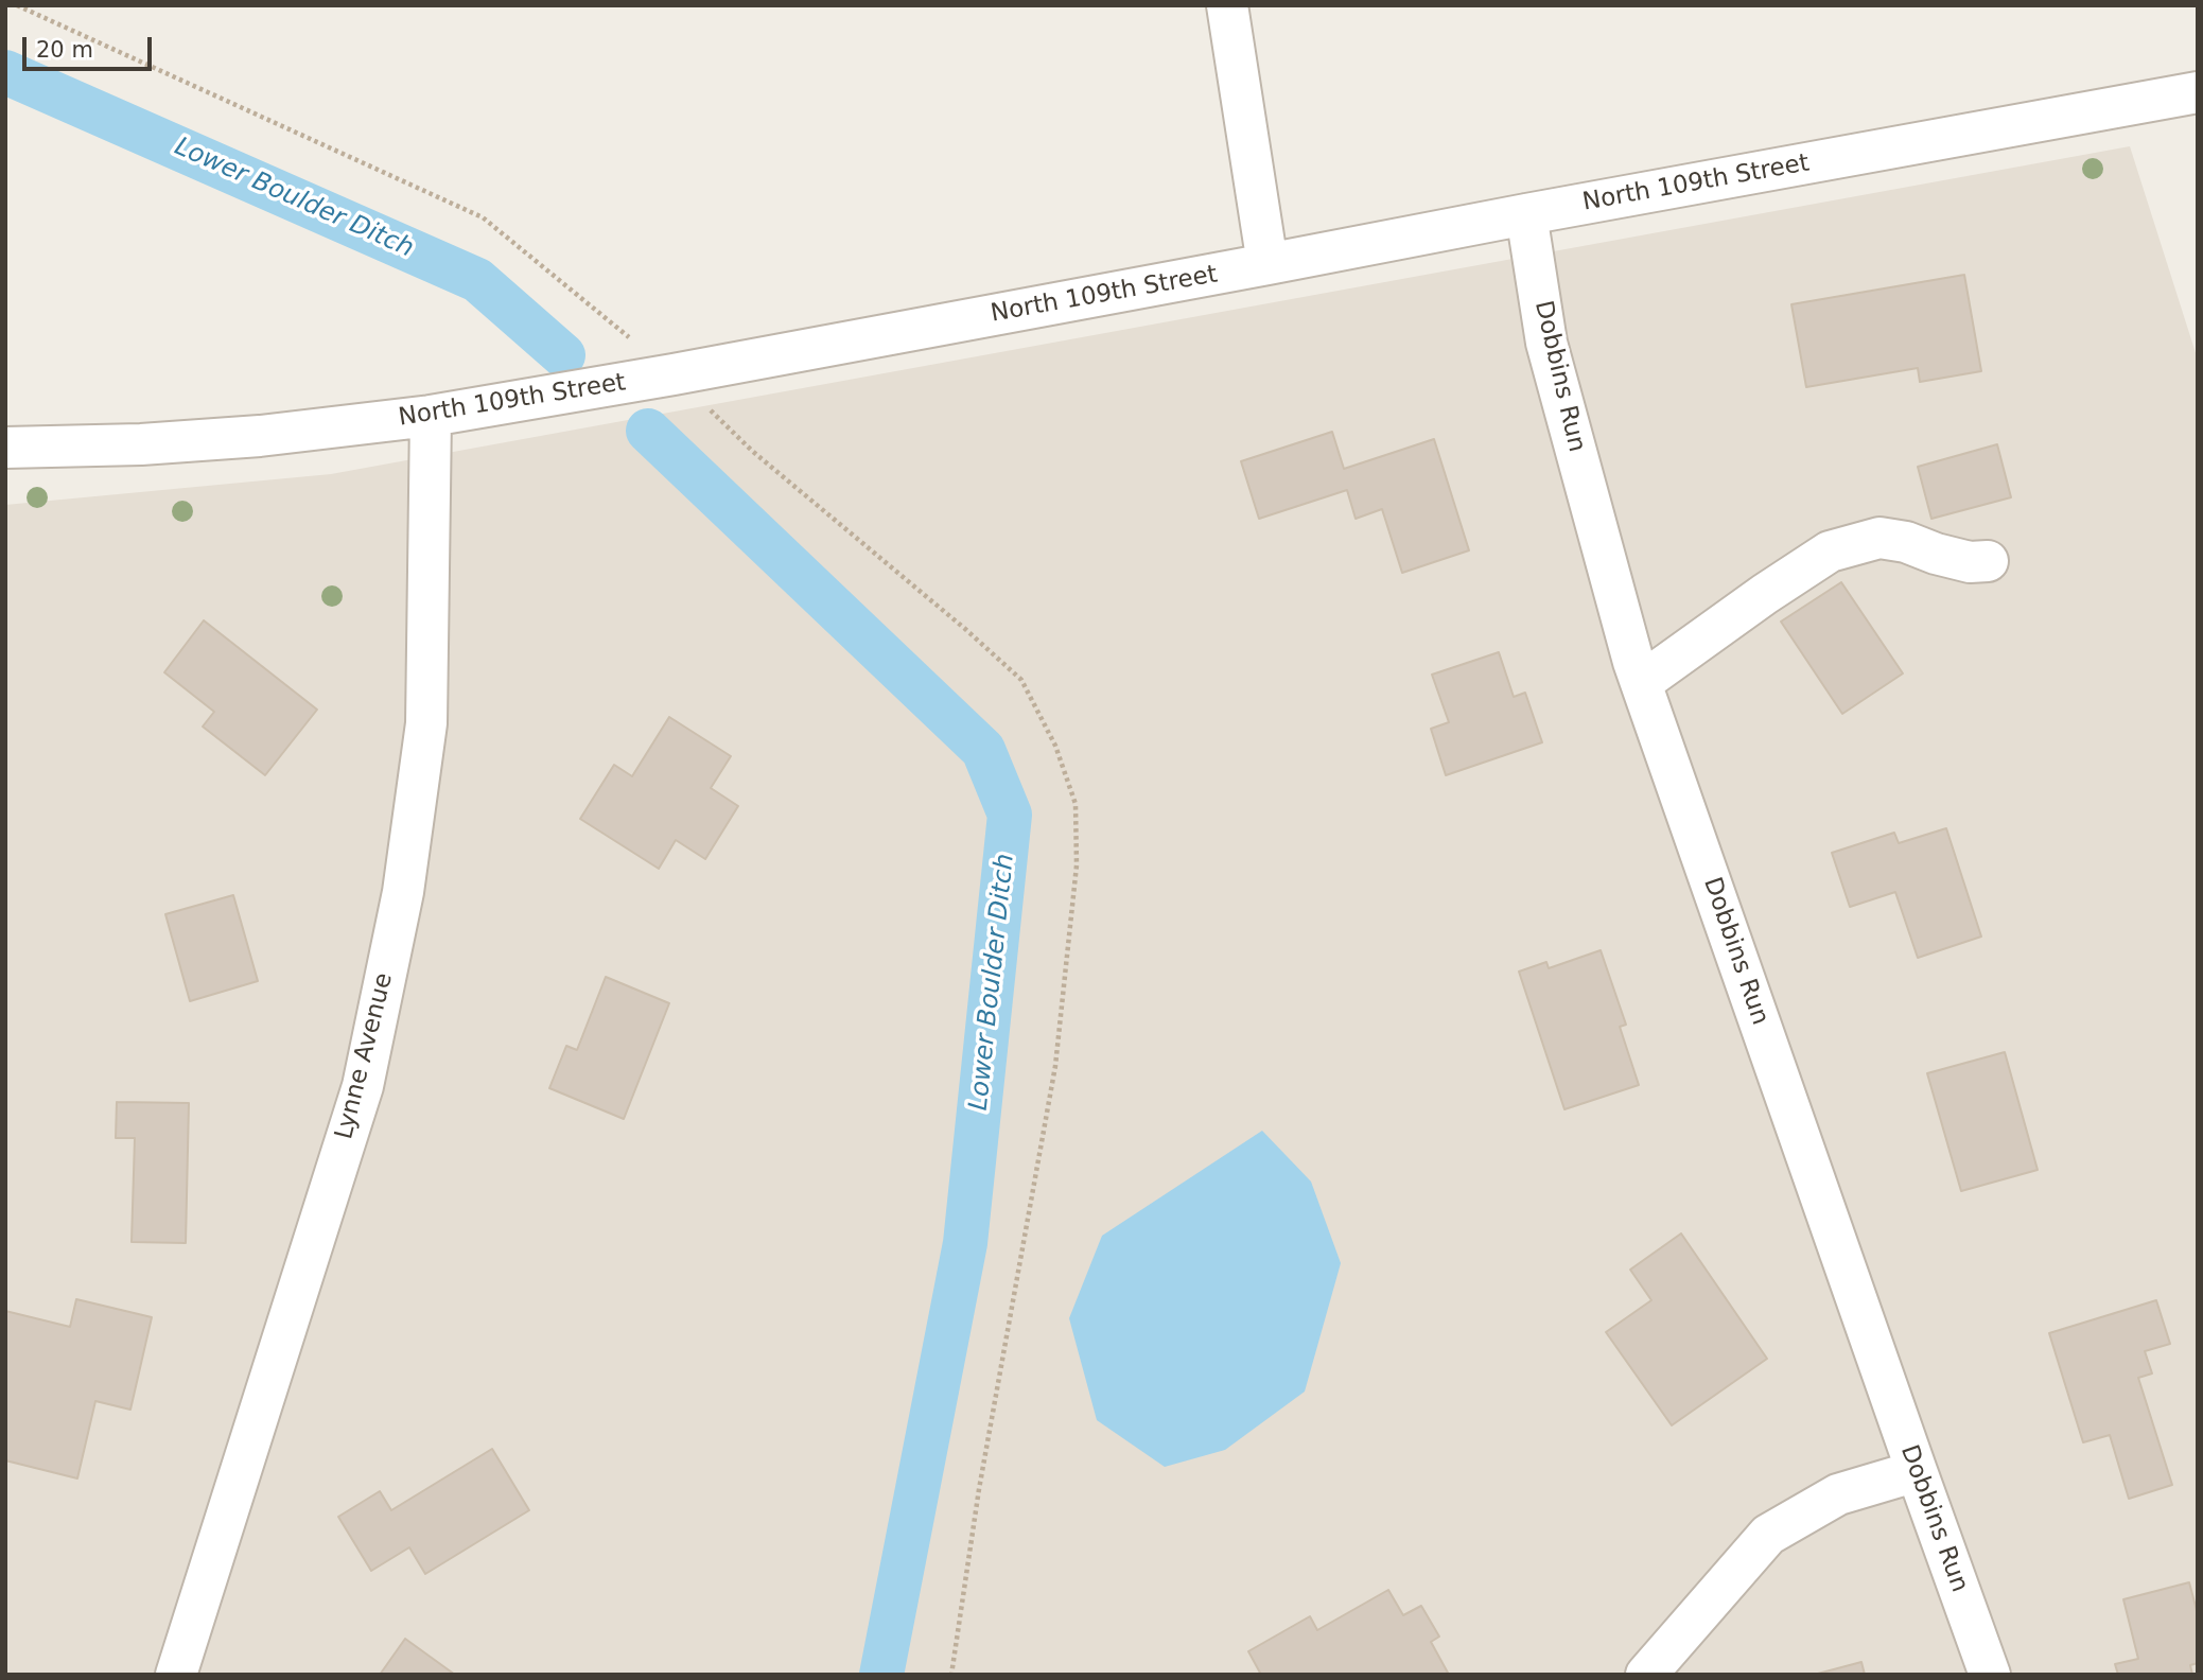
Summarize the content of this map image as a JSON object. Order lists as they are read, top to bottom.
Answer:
{
  "streets": {
    "street": ["North 109th Street", "Dobbins Run", "Lynne Avenue"]
  },
  "crossings": [
    ["North 109th Street", "Dobbins Run"],
    ["North 109th Street", "Lynne Avenue"]
  ],
  "water": ["Lower Boulder Ditch"],
  "scale_bar": "20 m"
}
